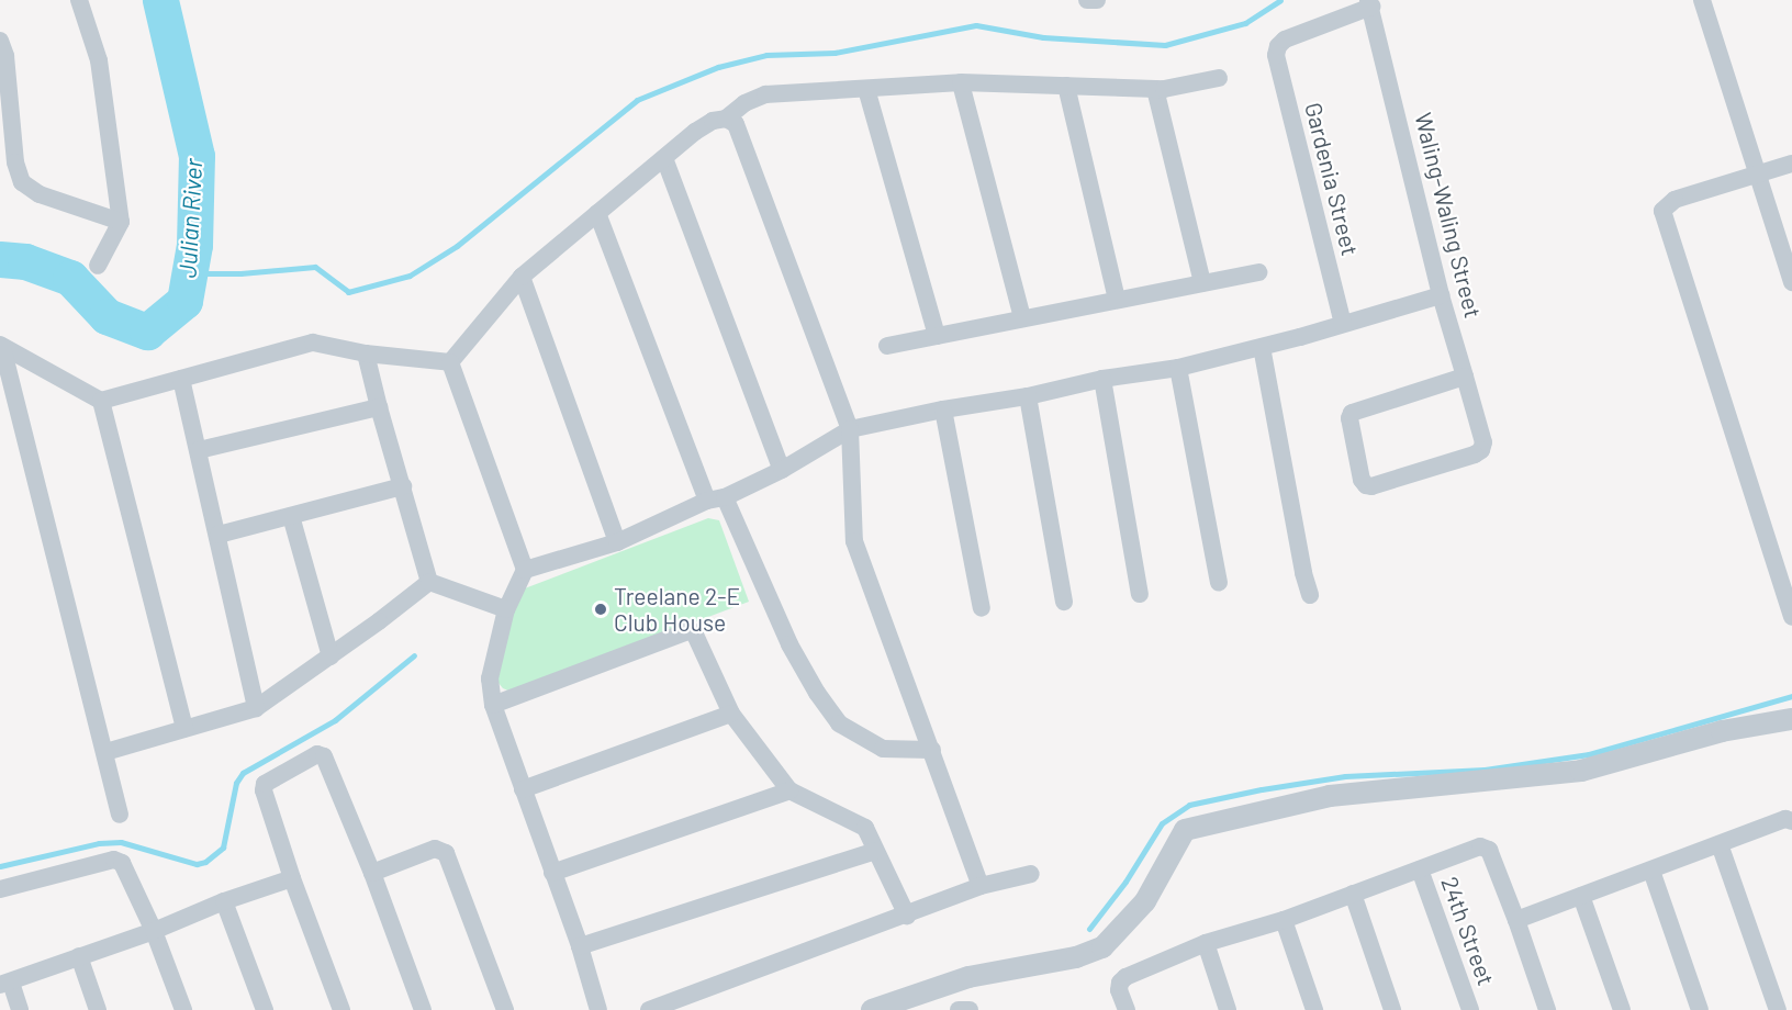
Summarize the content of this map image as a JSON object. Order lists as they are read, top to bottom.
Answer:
{
  "streets": {
    "street": ["Gardenia Street", "Waling-Waling Street", "24th Street"]
  },
  "crossings": [
    ["Gardenia Street", "Waling-Waling Street"]
  ],
  "water": ["Julian River"],
  "places": ["Treelane 2-E Club House"]
}
